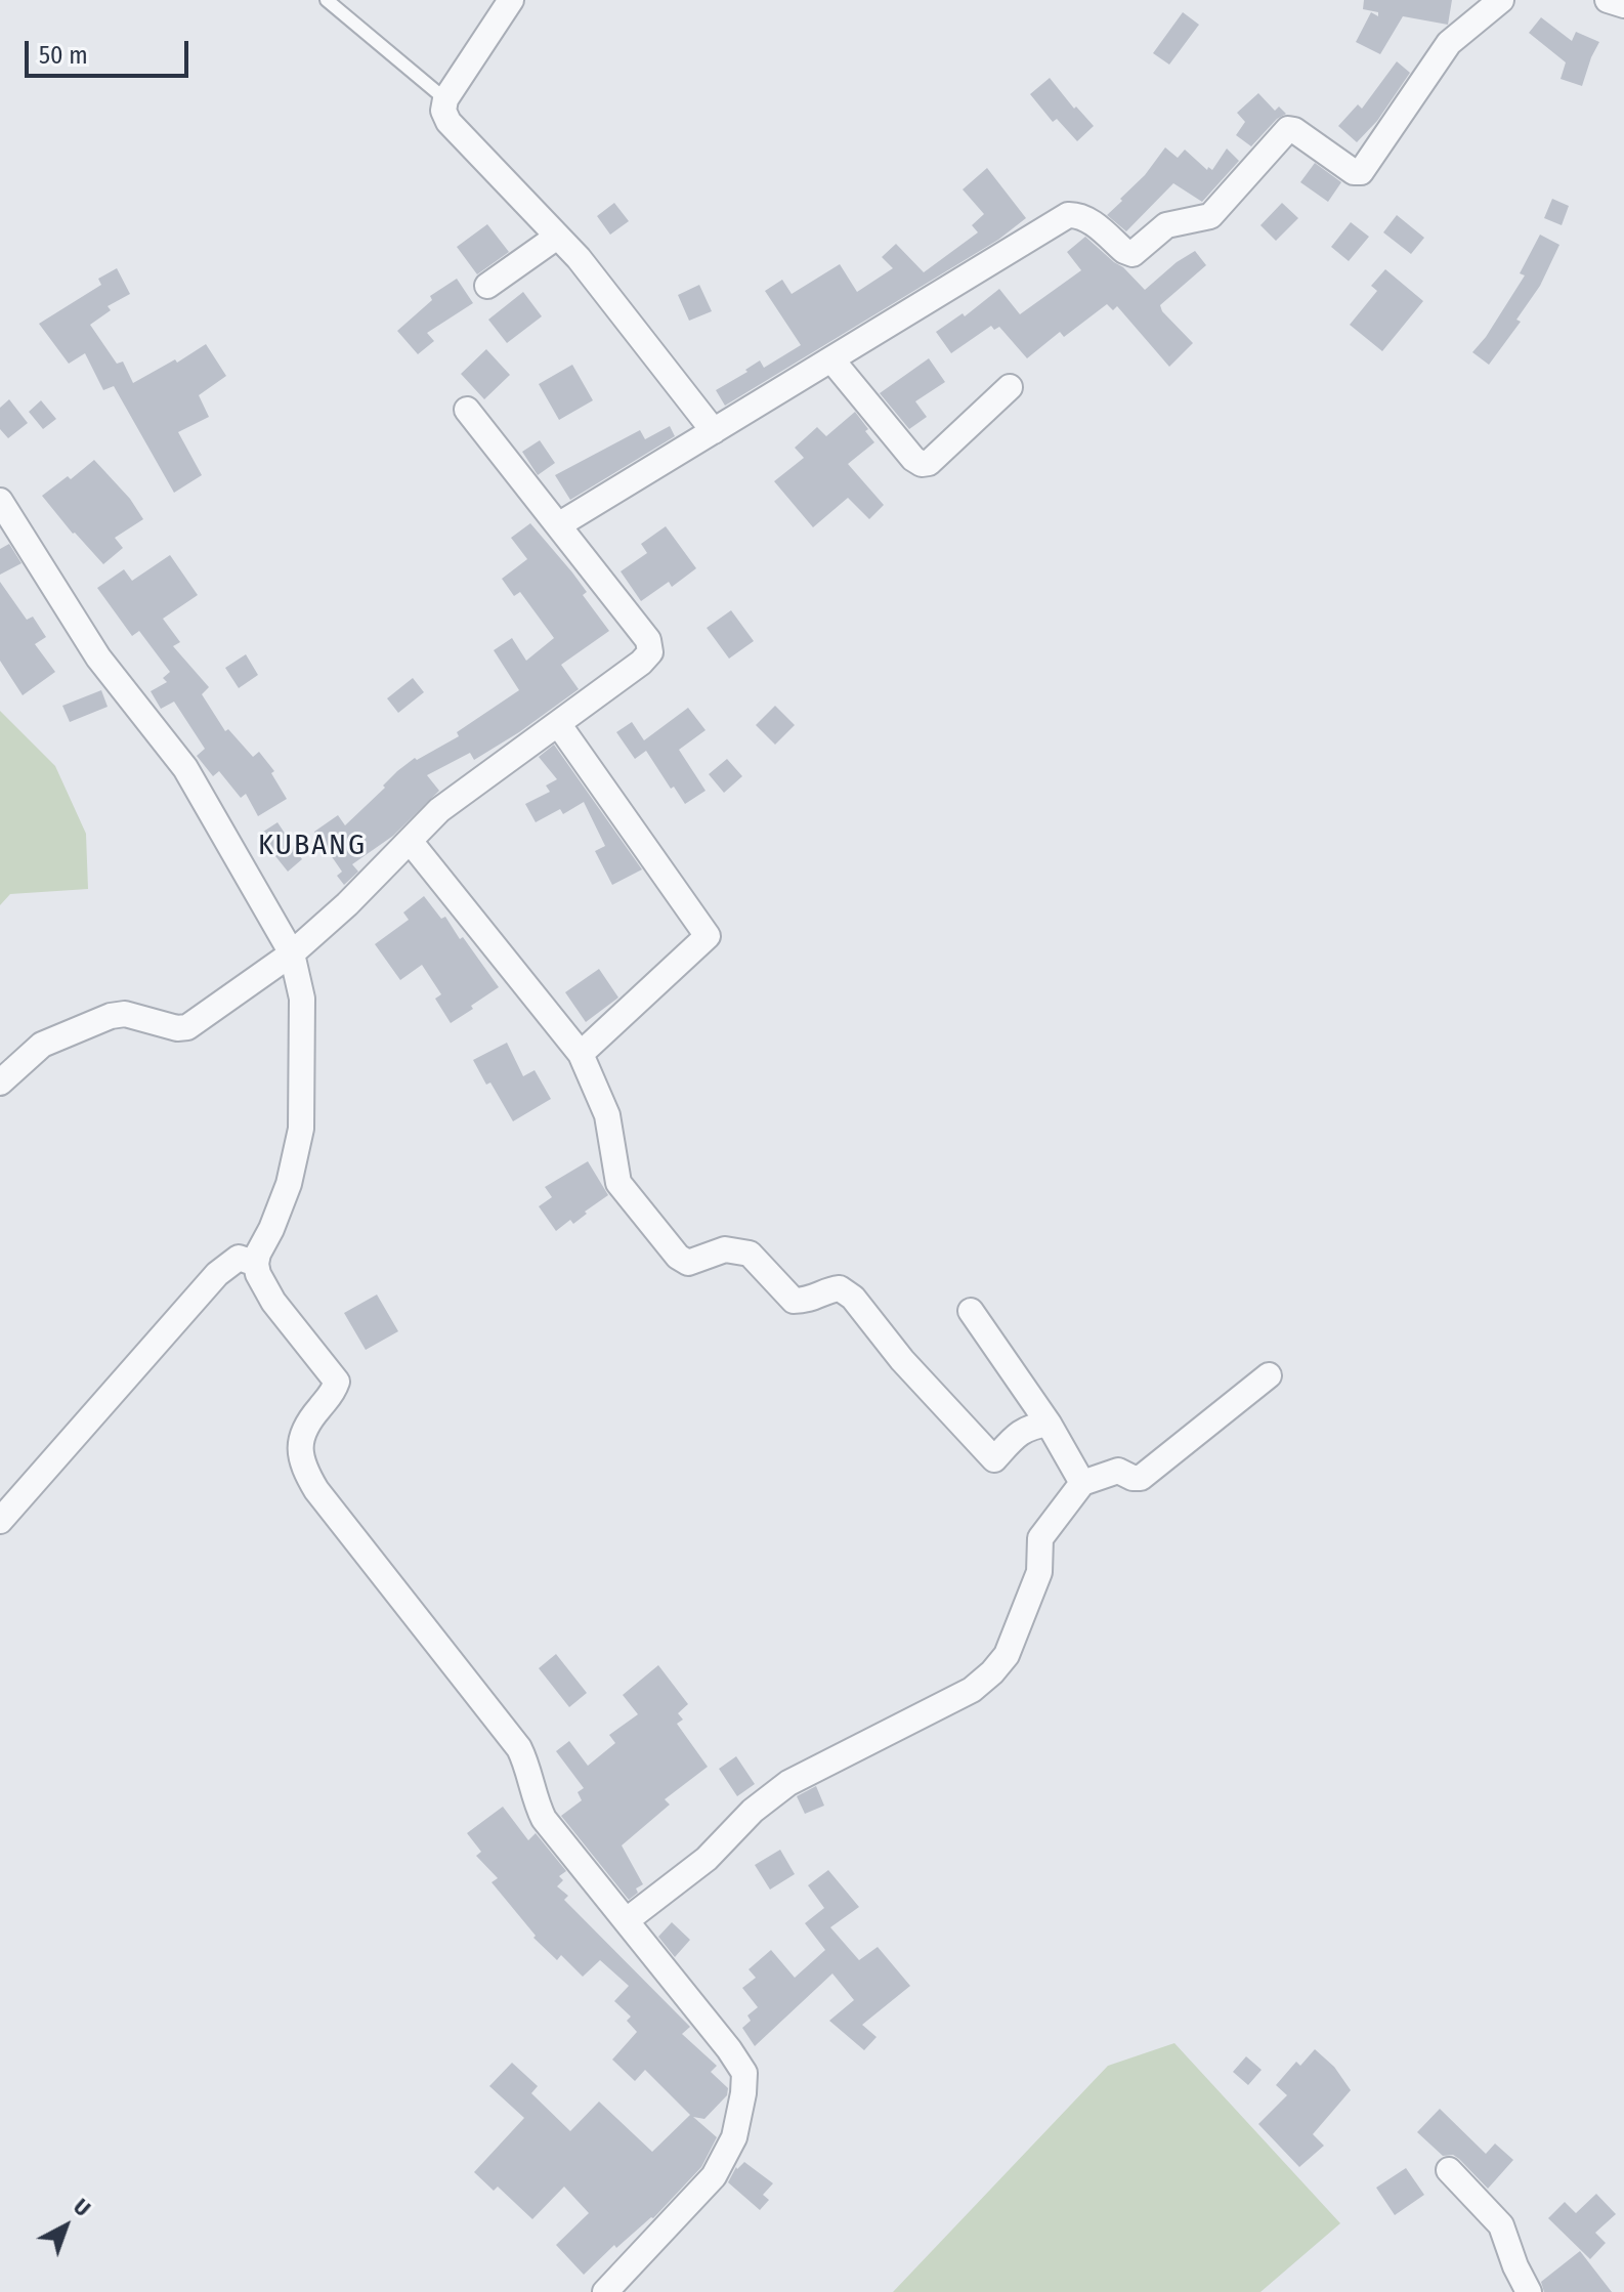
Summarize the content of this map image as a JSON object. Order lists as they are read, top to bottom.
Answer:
{
  "districts": ["KUBANG"],
  "scale_bar": "50 m",
  "north": "top right"
}
